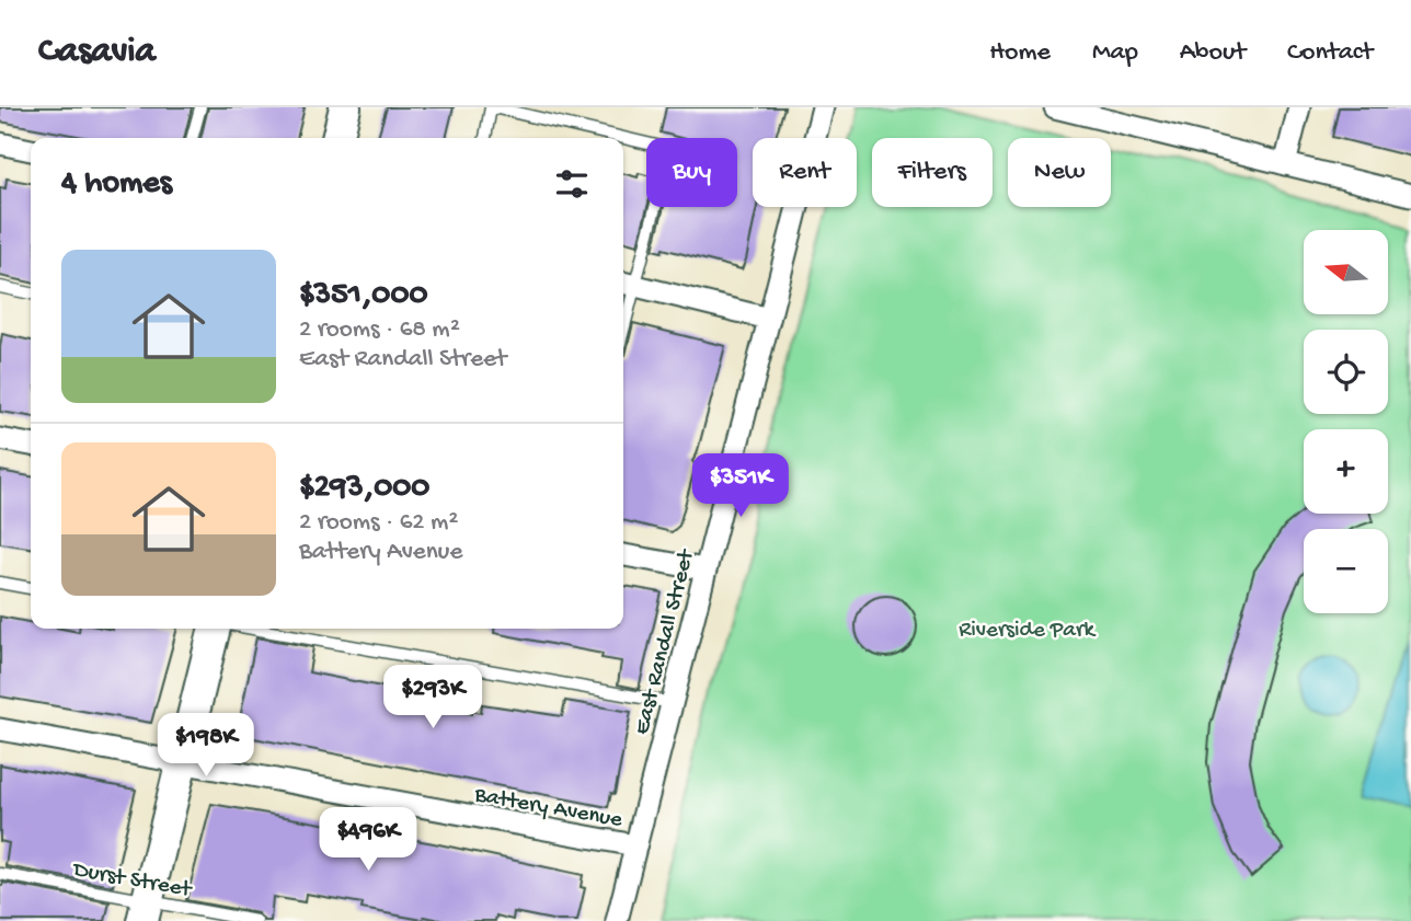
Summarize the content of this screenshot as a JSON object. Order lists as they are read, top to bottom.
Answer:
{
  "streets": {
    "street": ["East Randall Street", "Battery Avenue"],
    "lane": ["Durst Street"]
  },
  "crossings": [
    ["East Randall Street", "Battery Avenue"]
  ],
  "parks": ["Riverside Park"],
  "north": "left",
  "page": {
    "header": "Casavia",
    "nav": [
      "Home",
      "Map",
      "About",
      "Contact"
    ],
    "chip": [
      "Buy",
      "Rent",
      "Filters",
      "New"
    ],
    "heading": "4 homes",
    "map_buttons": ["+", "−"],
    "list": [
      {
        "name": "$351,000",
        "note": "2 rooms · 68 m² · East Randall Street"
      },
      {
        "name": "$293,000",
        "note": "2 rooms · 62 m² · Battery Avenue"
      }
    ],
    "price": [
      "$351K",
      "$293K",
      "$198K",
      "$496K"
    ]
  }
}
